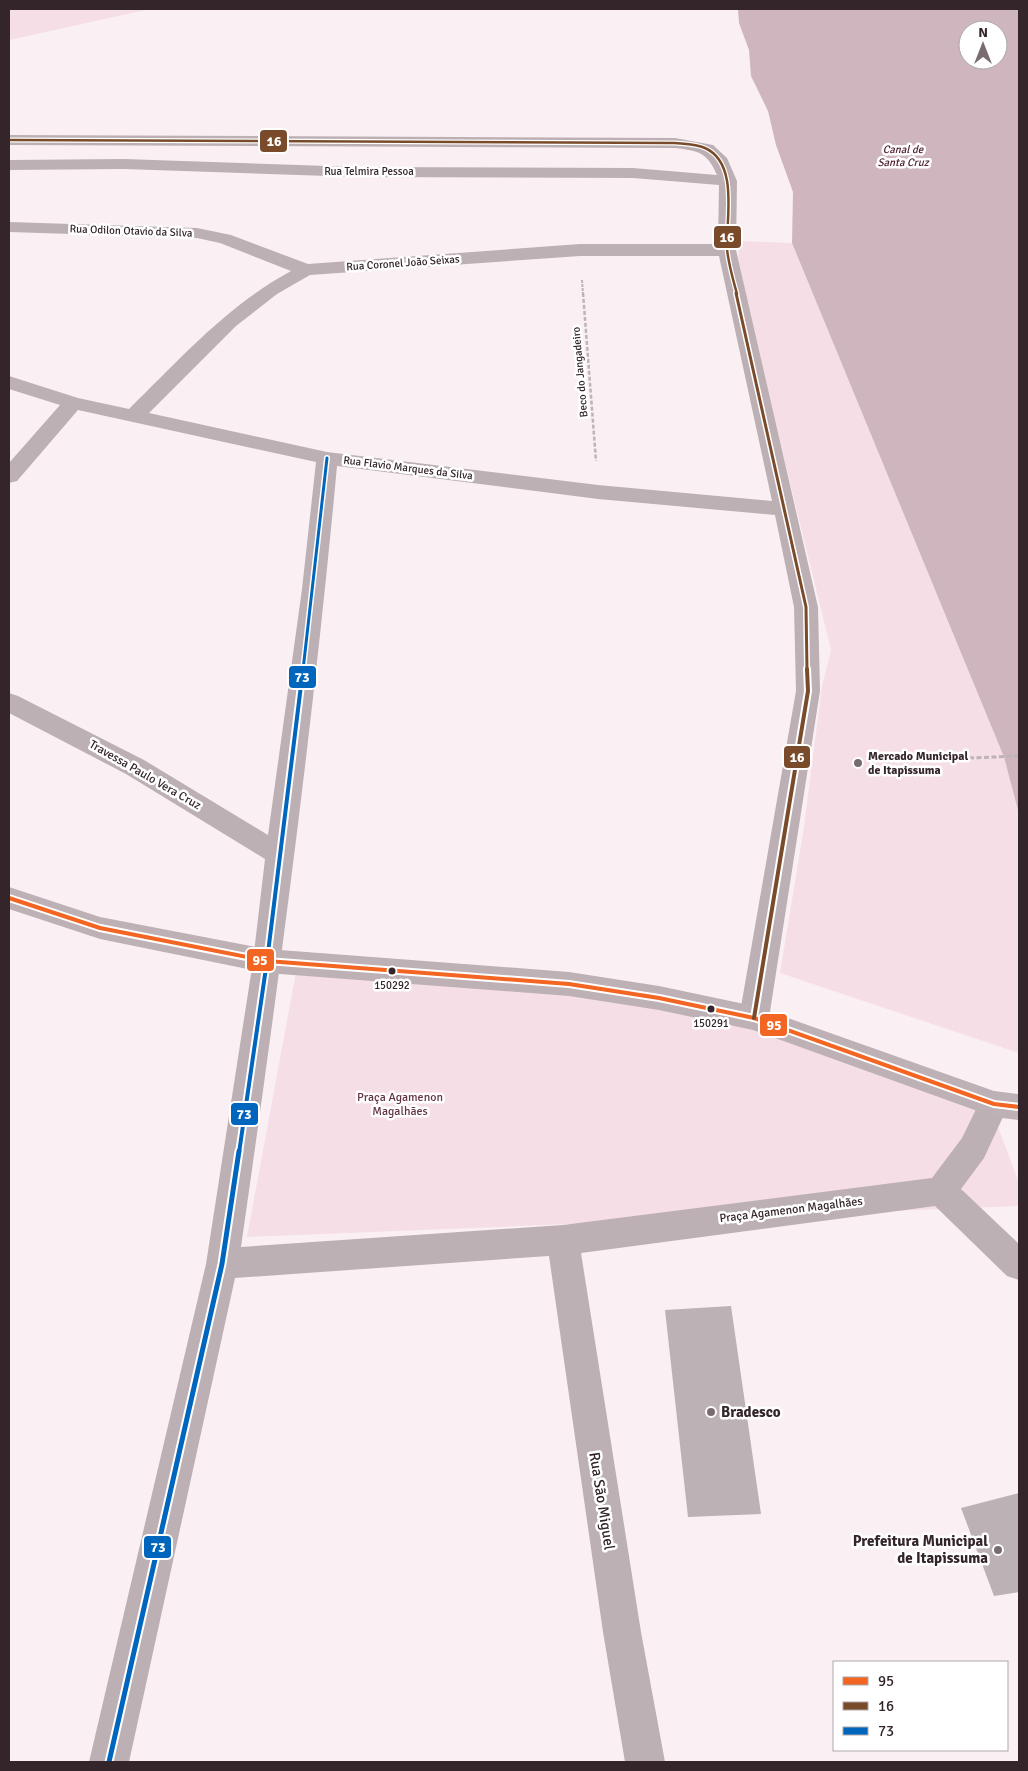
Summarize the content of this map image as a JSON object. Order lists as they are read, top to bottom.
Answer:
{
  "streets": {
    "street": [
      "Rua Telmira Pessoa",
      "Rua Odilon Otavio da Silva",
      "Rua Coronel João Seixas",
      "Rua Flavio Marques da Silva",
      "Travessa Paulo Vera Cruz",
      "Praça Agamenon Magalhães",
      "Rua São Miguel"
    ],
    "path": ["Beco do Jangadeiro"]
  },
  "crossings": [
    ["Rua Odilon Otavio da Silva", "Rua Coronel João Seixas"],
    ["Rua Coronel João Seixas", "Beco do Jangadeiro"],
    ["Rua Coronel João Seixas", "Rua Flavio Marques da Silva"],
    ["Beco do Jangadeiro", "Rua Flavio Marques da Silva"],
    ["Praça Agamenon Magalhães", "Rua São Miguel"]
  ],
  "water": ["Canal de Santa Cruz"],
  "parks": ["Praça Agamenon Magalhães"],
  "places": [
    "Mercado Municipal de Itapissuma",
    "150292",
    "150291",
    "Bradesco",
    "Prefeitura Municipal de Itapissuma"
  ],
  "lines": ["transit line 16", "transit line 73", "transit line 95"],
  "legend": ["95", "16", "73"],
  "north": "top"
}
